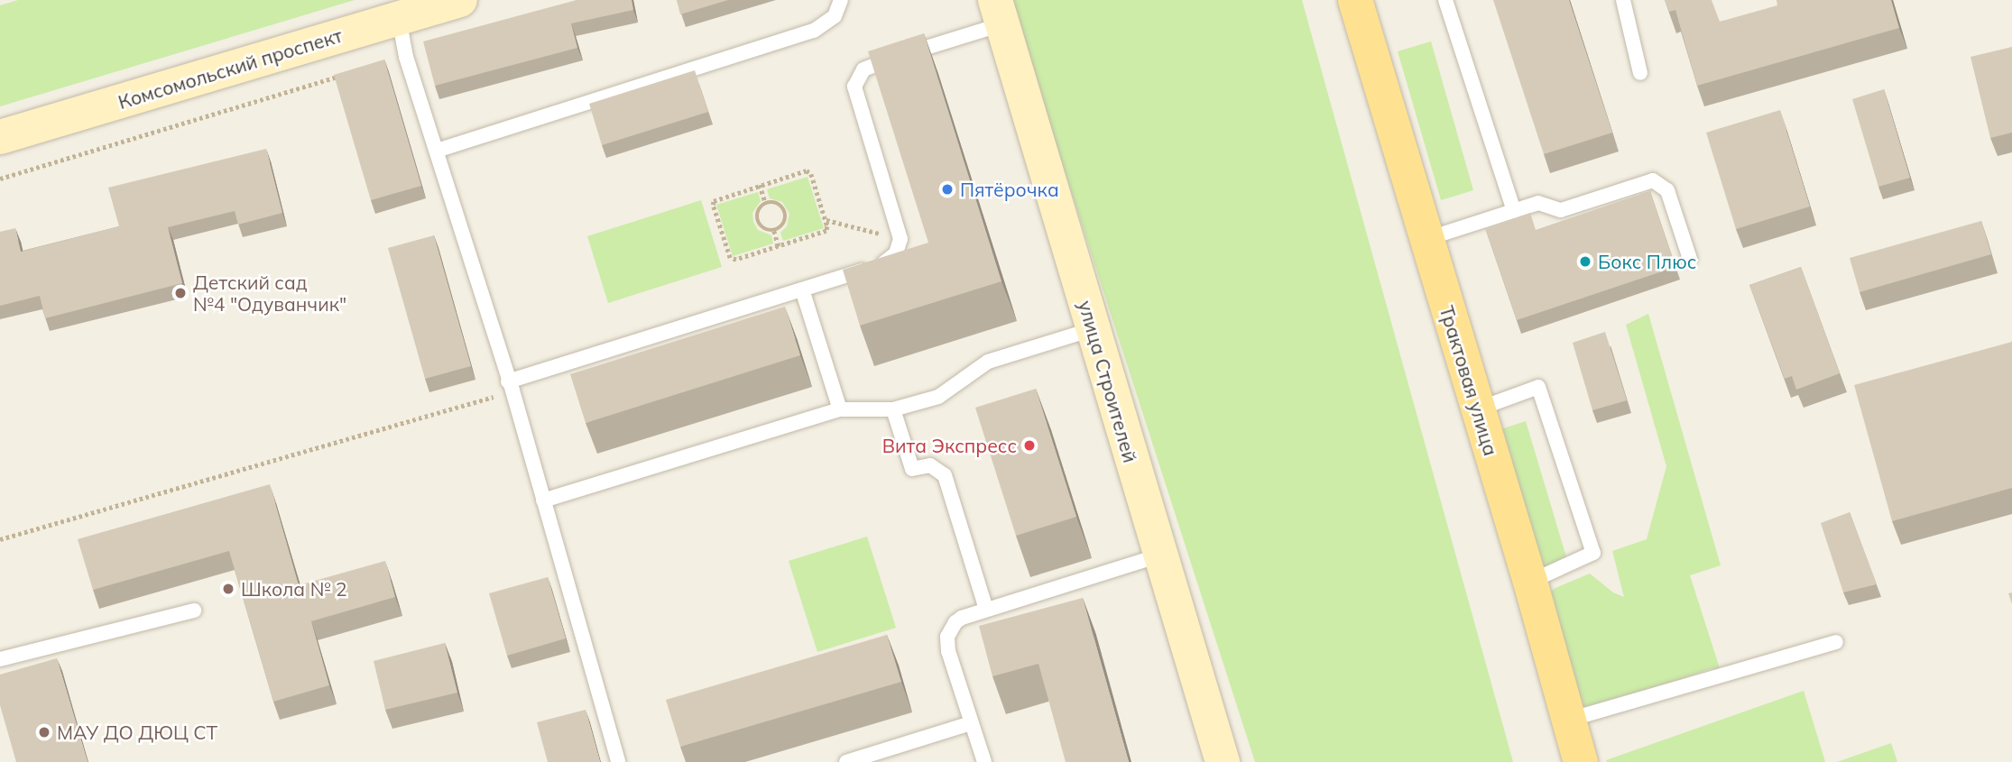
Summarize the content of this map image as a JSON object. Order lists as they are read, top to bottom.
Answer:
{
  "streets": {
    "main road": ["Комсомольский проспект", "Трактовая улица", "улица Строителей"]
  },
  "places": [
    "Пятёрочка",
    "Бокс Плюс",
    "Детский сад №4 \"Одуванчик\"",
    "Вита Экспресс",
    "Школа № 2",
    "МАУ ДО ДЮЦ СТ"
  ]
}
